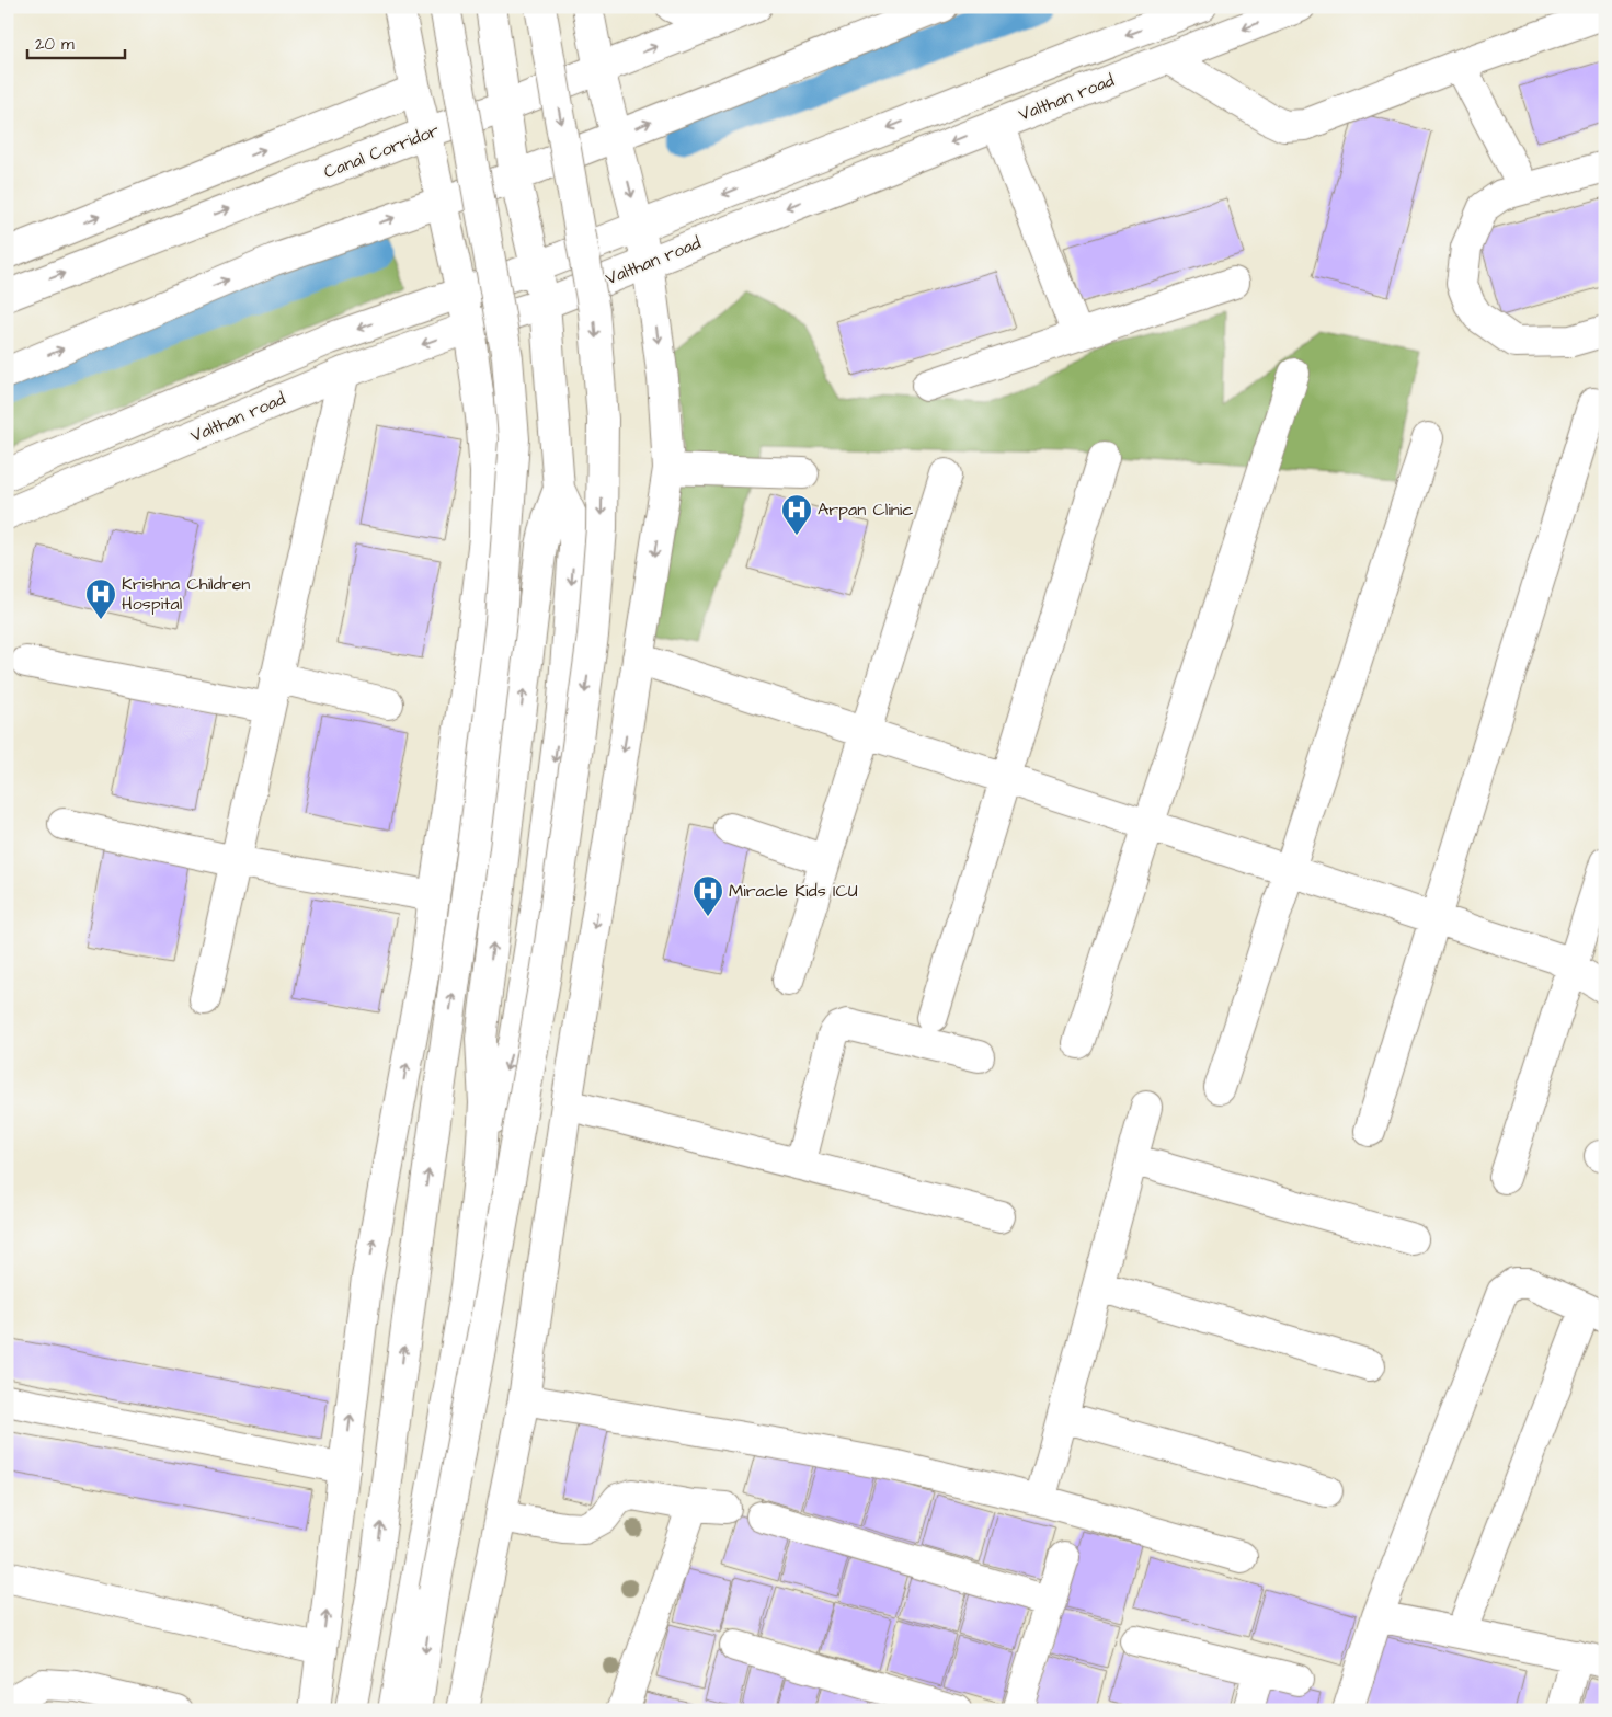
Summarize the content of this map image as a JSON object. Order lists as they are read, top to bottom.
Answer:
{
  "streets": {
    "street": ["Valthan road", "Canal Corridor"]
  },
  "places": {
    "hospital": ["Arpan Clinic", "Krishna Children Hospital", "Miracle Kids ICU"]
  },
  "scale_bar": "20 m"
}
